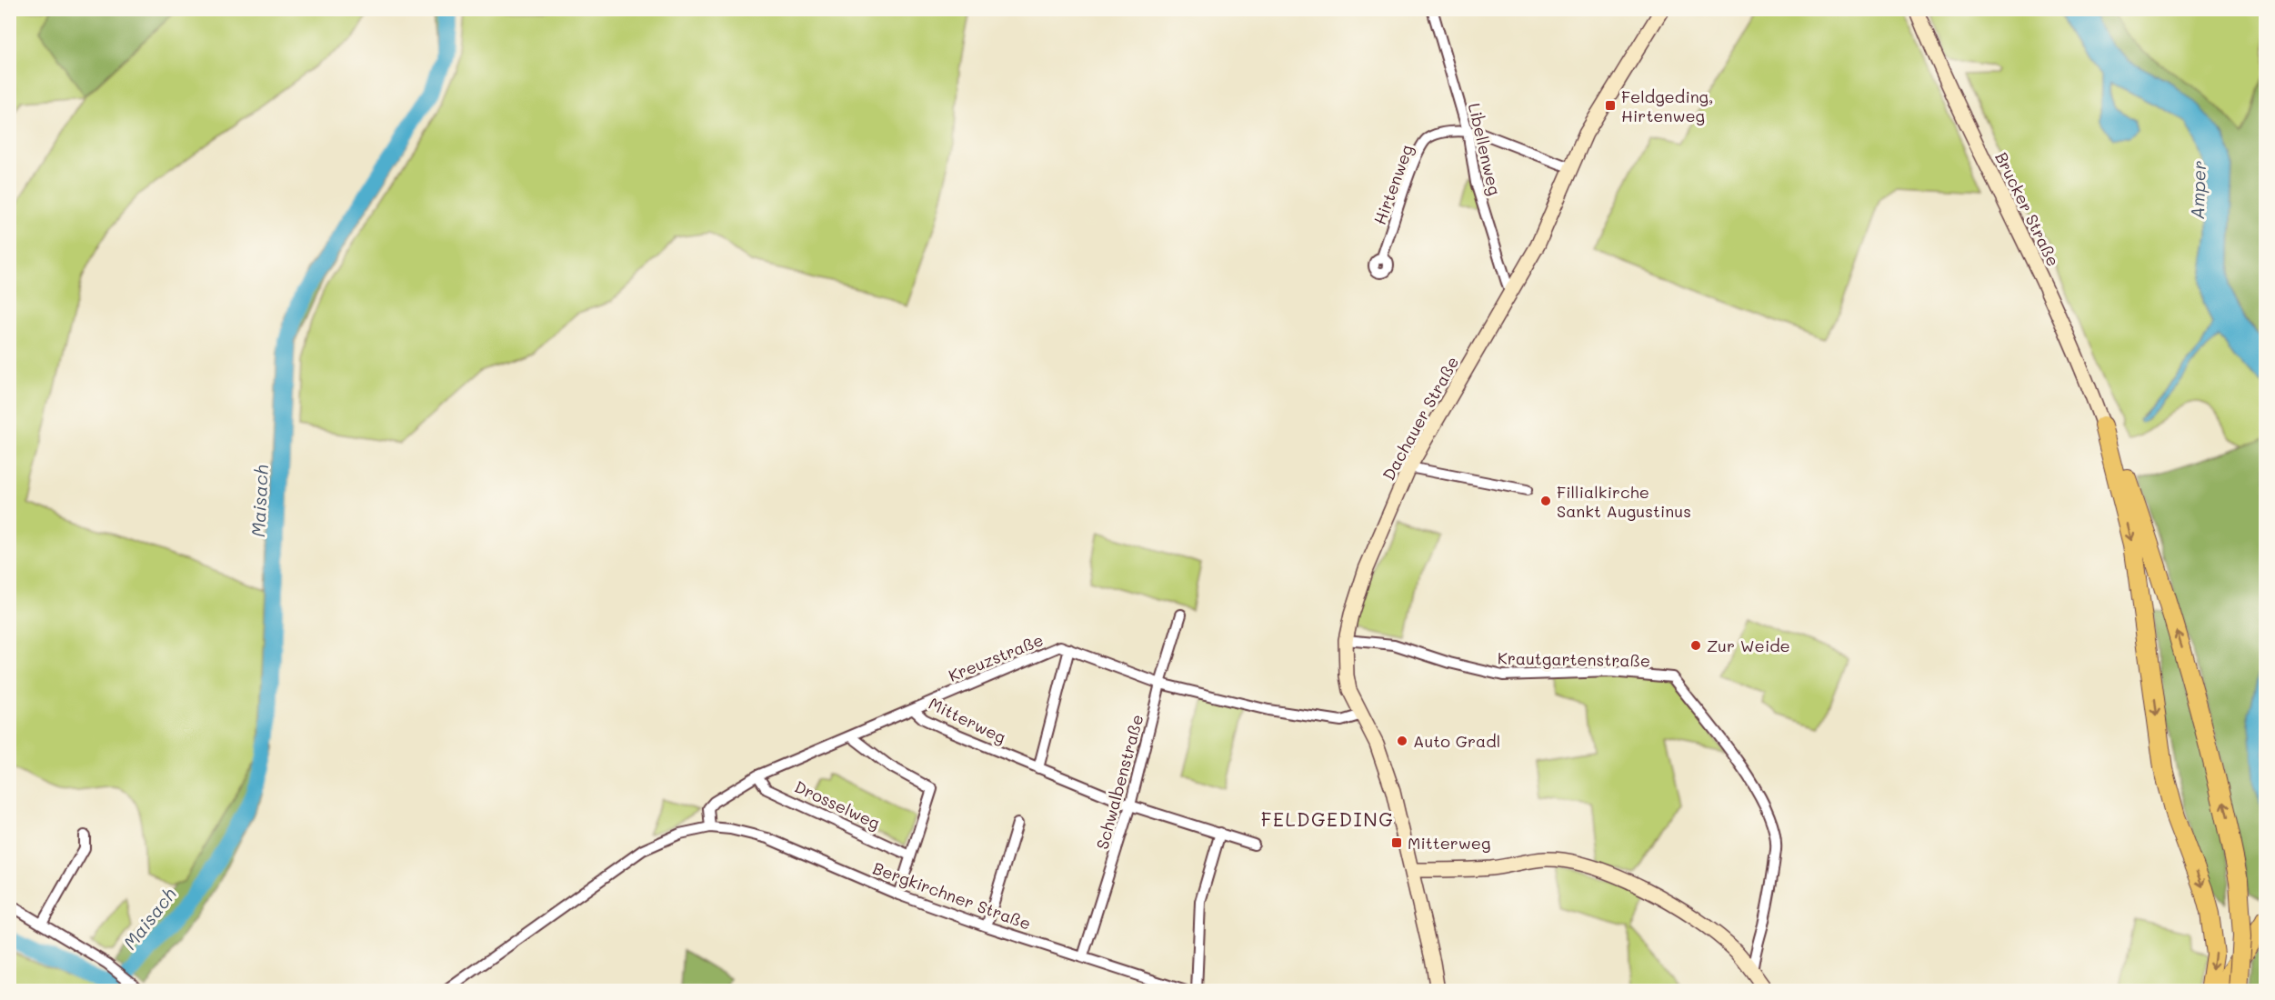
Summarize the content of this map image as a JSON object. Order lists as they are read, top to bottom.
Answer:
{
  "streets": {
    "street": [
      "Libellenweg",
      "Hirtenweg",
      "Brucker Straße",
      "Dachauer Straße",
      "Kreuzstraße",
      "Krautgartenstraße",
      "Mitterweg",
      "Schwalbenstraße",
      "Drosselweg",
      "Bergkirchner Straße"
    ]
  },
  "crossings": [
    ["Libellenweg", "Hirtenweg"],
    ["Libellenweg", "Dachauer Straße"],
    ["Hirtenweg", "Dachauer Straße"],
    ["Dachauer Straße", "Kreuzstraße"],
    ["Dachauer Straße", "Krautgartenstraße"],
    ["Kreuzstraße", "Mitterweg"],
    ["Kreuzstraße", "Schwalbenstraße"],
    ["Kreuzstraße", "Drosselweg"],
    ["Kreuzstraße", "Bergkirchner Straße"],
    ["Mitterweg", "Schwalbenstraße"],
    ["Schwalbenstraße", "Bergkirchner Straße"]
  ],
  "districts": ["FELDGEDING"],
  "water": ["Amper", "Maisach"],
  "places": {
    "transit": ["Feldgeding, Hirtenweg", "Mitterweg"],
    "other": ["Fillialkirche Sankt Augustinus", "Zur Weide", "Auto Gradl"]
  }
}
